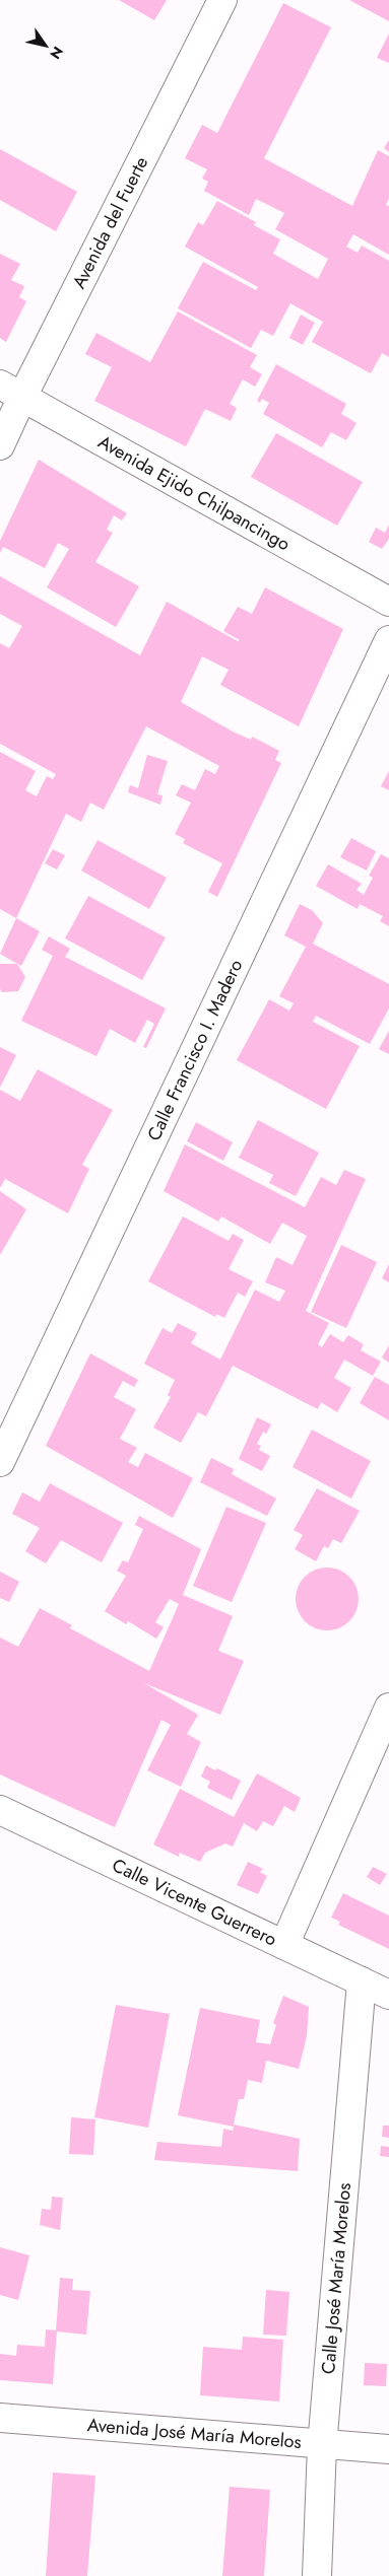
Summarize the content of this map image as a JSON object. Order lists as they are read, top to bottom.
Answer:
{
  "streets": {
    "street": [
      "Avenida del Fuerte",
      "Avenida Ejido Chilpancingo",
      "Calle Francisco I. Madero",
      "Calle Vicente Guerrero",
      "Calle José María Morelos",
      "Avenida José María Morelos"
    ]
  },
  "crossings": [
    ["Avenida del Fuerte", "Avenida Ejido Chilpancingo"],
    ["Calle Vicente Guerrero", "Calle José María Morelos"],
    ["Calle José María Morelos", "Avenida José María Morelos"]
  ],
  "north": "bottom right"
}
